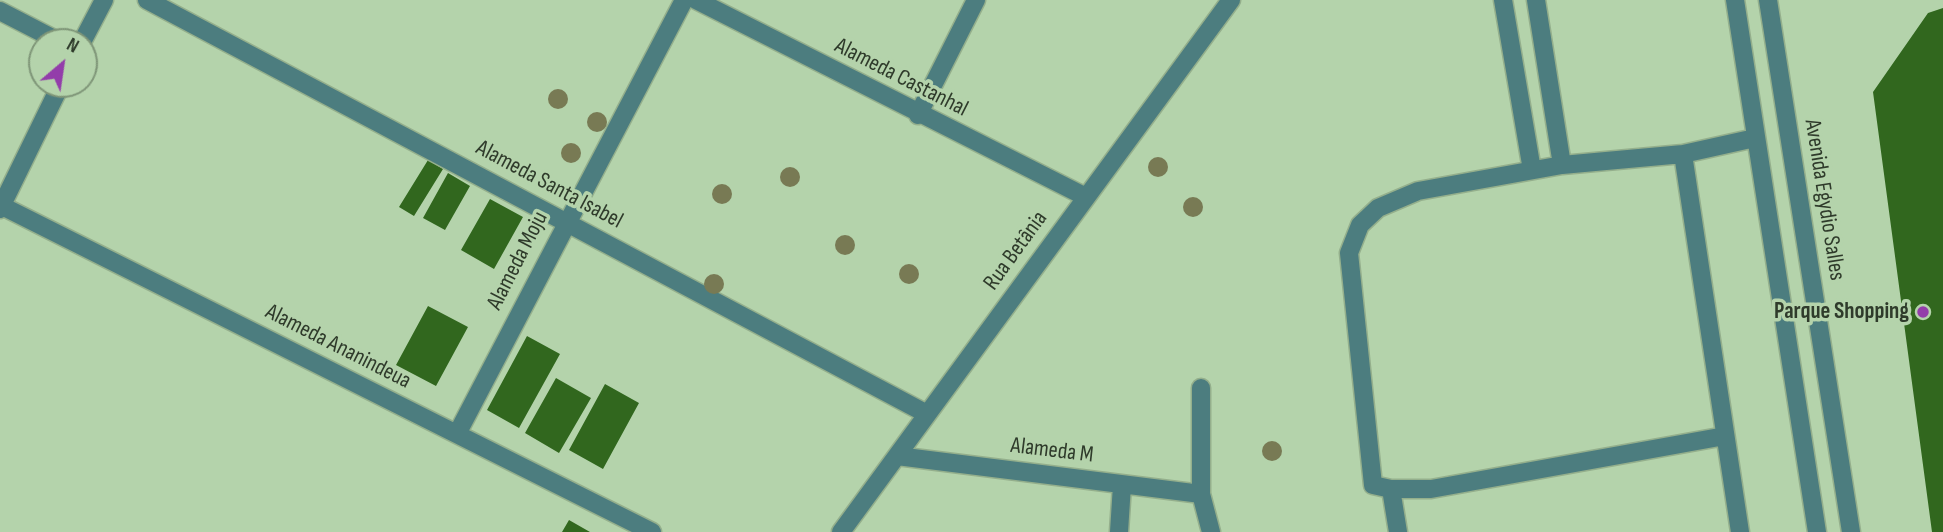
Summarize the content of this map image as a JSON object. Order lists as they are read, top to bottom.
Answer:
{
  "streets": {
    "street": [
      "Alameda Castanhal",
      "Alameda Santa Isabel",
      "Avenida Egydio Salles",
      "Rua Betânia",
      "Alameda Moju",
      "Alameda Ananindeua",
      "Alameda M"
    ]
  },
  "crossings": [
    ["Alameda Castanhal", "Rua Betânia"],
    ["Alameda Santa Isabel", "Rua Betânia"],
    ["Alameda Santa Isabel", "Alameda Moju"],
    ["Rua Betânia", "Alameda M"],
    ["Alameda Moju", "Alameda Ananindeua"]
  ],
  "places": ["Parque Shopping"],
  "north": "top right"
}
